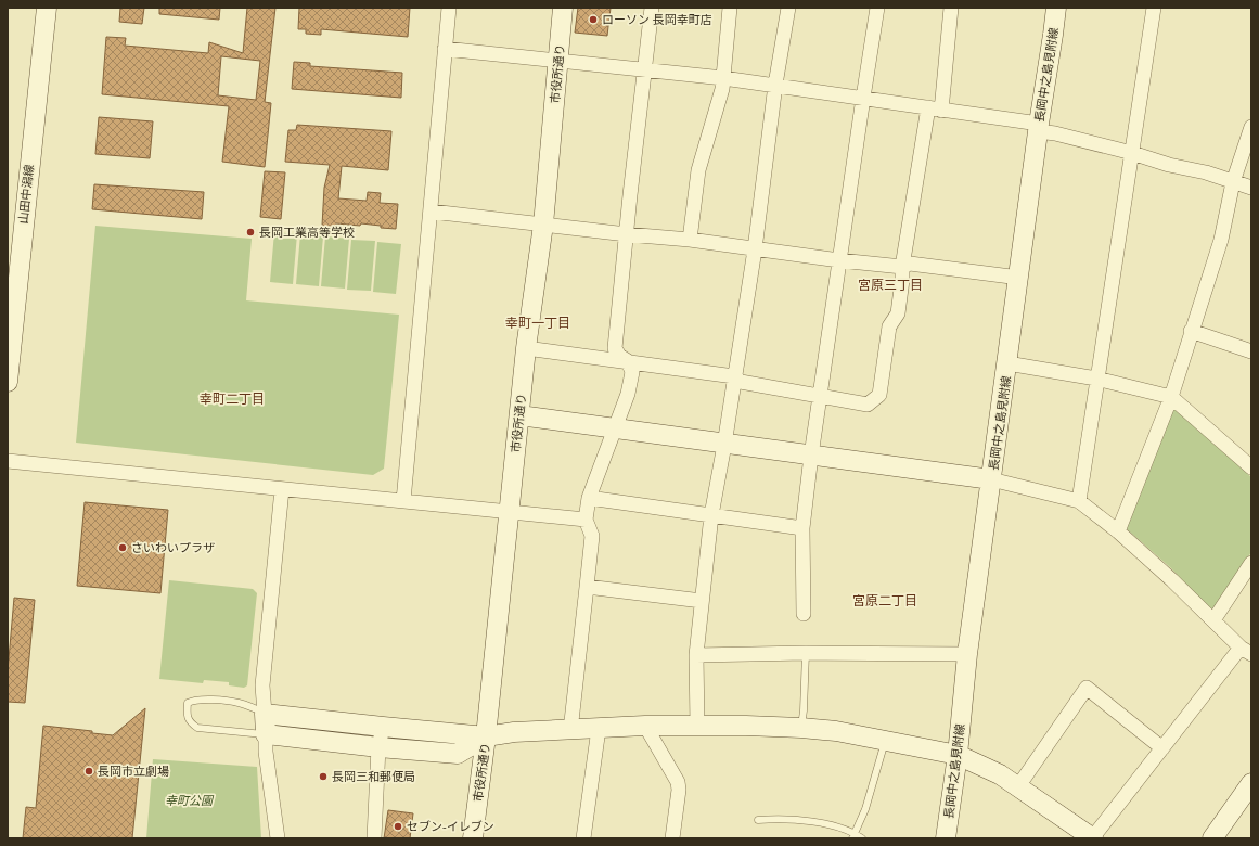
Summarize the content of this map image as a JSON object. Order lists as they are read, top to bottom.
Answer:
{
  "streets": {
    "street": ["市役所通り", "長岡中之島見附線", "山田中潟線"]
  },
  "districts": [
    "宮原三丁目",
    "幸町一丁目",
    "幸町二丁目",
    "宮原二丁目"
  ],
  "parks": ["幸町公園"],
  "places": [
    "ローソン 長岡幸町店",
    "長岡工業高等学校",
    "さいわいプラザ",
    "長岡市立劇場",
    "長岡三和郵便局",
    "セブン-イレブン"
  ]
}
